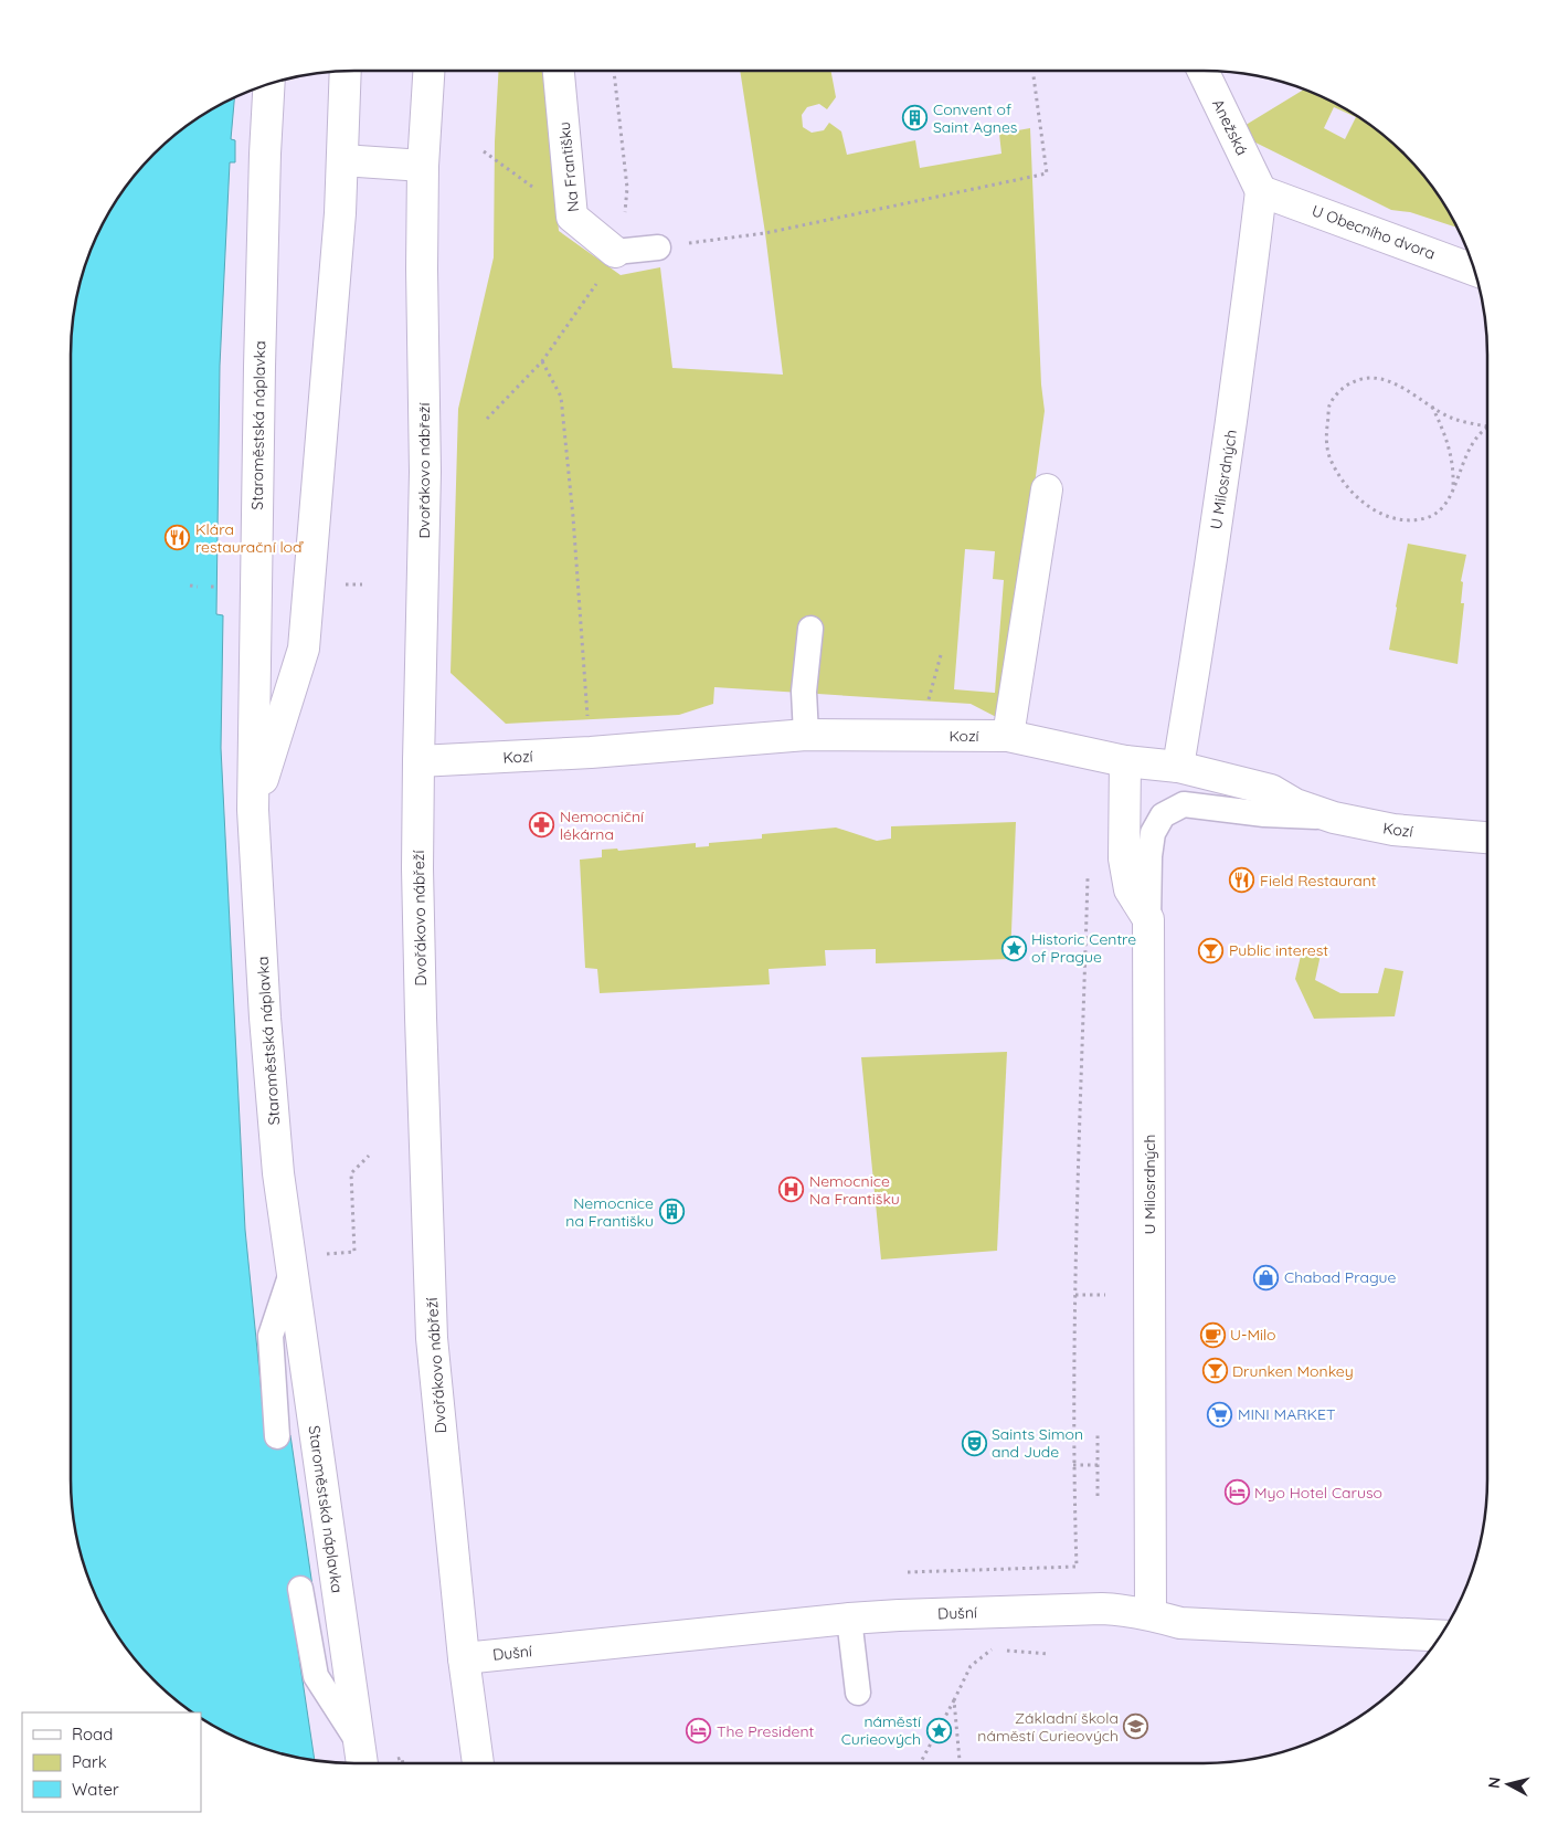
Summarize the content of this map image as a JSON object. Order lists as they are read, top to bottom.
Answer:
{
  "streets": {
    "street": [
      "Anežská",
      "Na Františku",
      "U Obecního dvora",
      "Staroměstská náplavka",
      "Dvořákovo nábřeží",
      "U Milosrdných",
      "Kozí",
      "Dušní"
    ]
  },
  "crossings": [
    ["Anežská", "U Obecního dvora"],
    ["Anežská", "U Milosrdných"],
    ["U Obecního dvora", "U Milosrdných"],
    ["Dvořákovo nábřeží", "Kozí"],
    ["Dvořákovo nábřeží", "Dušní"],
    ["U Milosrdných", "Kozí"],
    ["U Milosrdných", "Dušní"]
  ],
  "places": {
    "building": ["Convent of Saint Agnes", "Nemocnice na Františku"],
    "restaurant": ["Klára restaurační loď", "Field Restaurant"],
    "pharmacy": ["Nemocniční lékárna"],
    "place": ["Historic Centre of Prague", "náměstí Curieových"],
    "bar": ["Public interest", "Drunken Monkey"],
    "hospital": ["Nemocnice Na Františku"],
    "shop": ["Chabad Prague"],
    "cafe": ["U-Milo"],
    "supermarket": ["MINI MARKET"],
    "theatre": ["Saints Simon and Jude"],
    "hotel": ["Myo Hotel Caruso", "The President"],
    "school or university": ["Základní škola náměstí Curieových"]
  },
  "legend": ["Road", "Park", "Water"],
  "north": "left"
}
